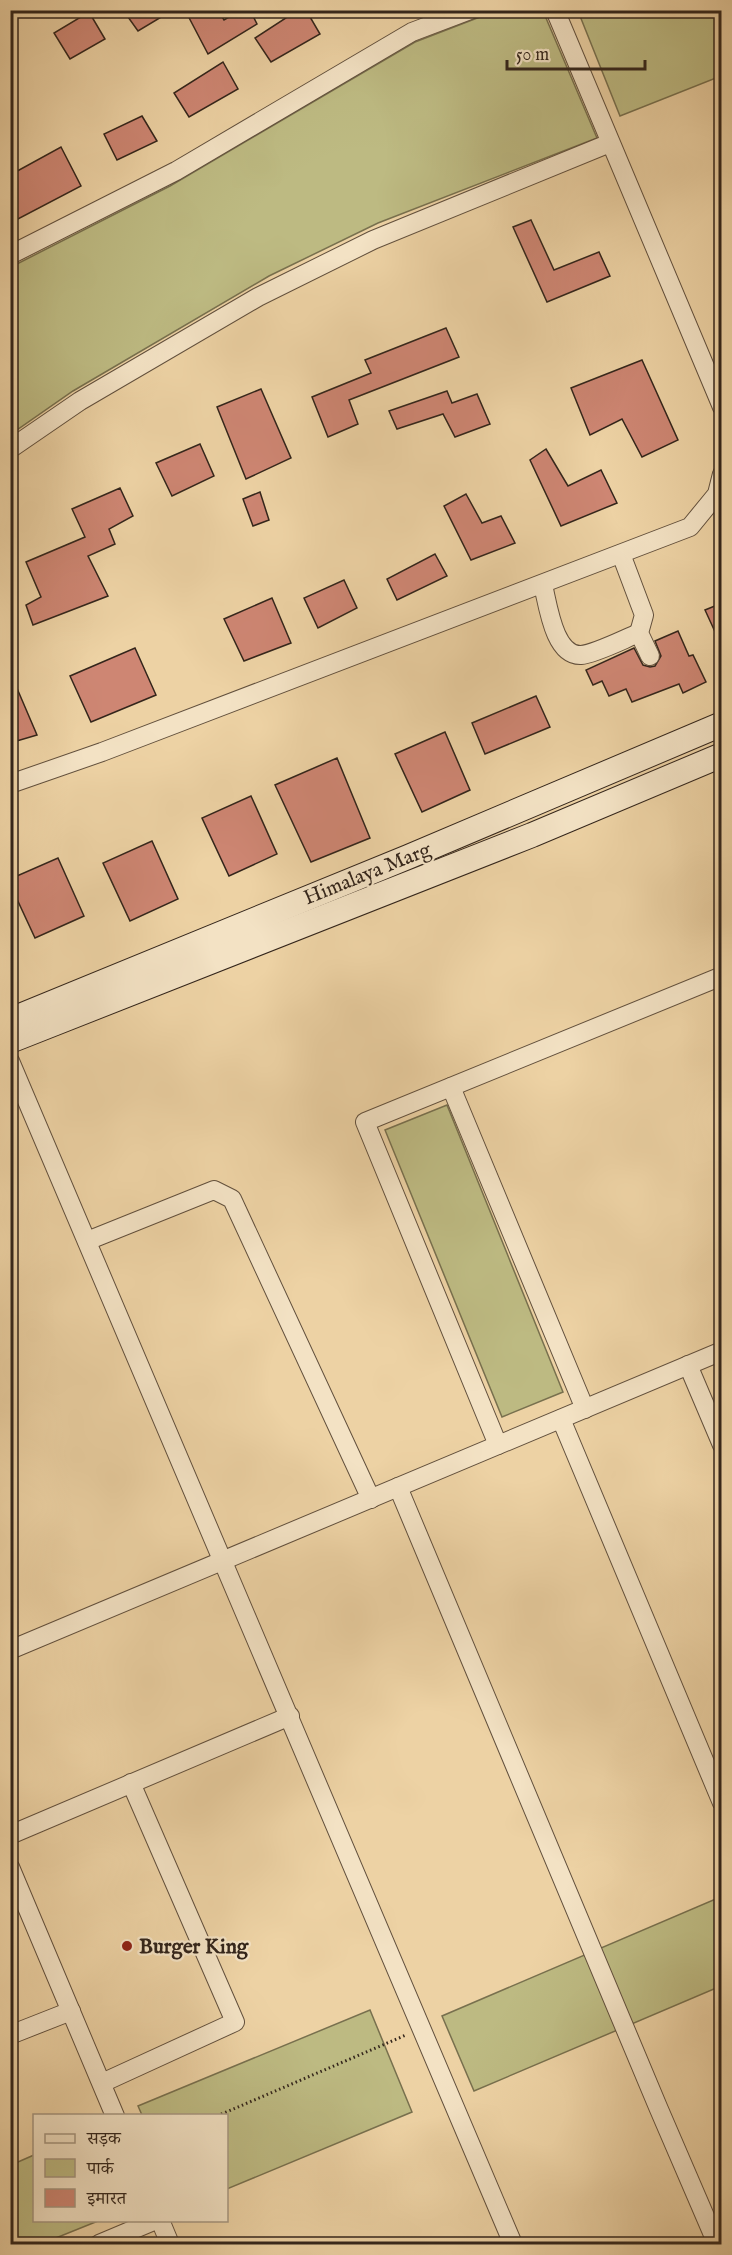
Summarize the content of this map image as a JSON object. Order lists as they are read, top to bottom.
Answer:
{
  "streets": {
    "main road": ["Himalaya Marg"]
  },
  "places": ["Burger King"],
  "legend": ["सड़क", "पार्क", "इमारत"],
  "scale_bar": "50 m"
}
